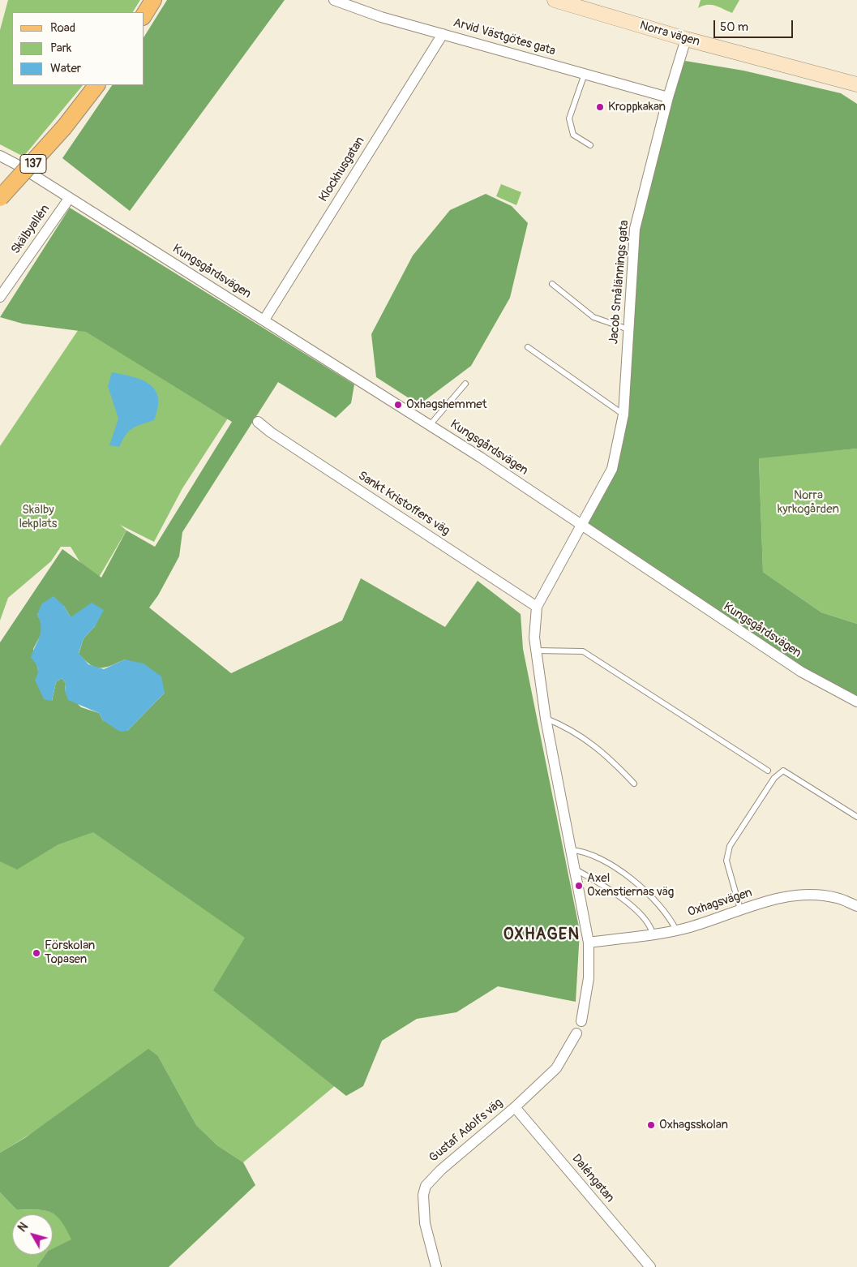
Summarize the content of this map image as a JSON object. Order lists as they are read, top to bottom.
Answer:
{
  "streets": {
    "main road": ["Norra vägen", "137"],
    "street": [
      "Arvid Västgötes gata",
      "Klockhusgatan",
      "Skälbyallén",
      "Kungsgårdsvägen",
      "Jacob Smålännings gata",
      "Sankt Kristoffers väg",
      "Oxhagsvägen",
      "Gustaf Adolfs väg",
      "Daléngatan"
    ]
  },
  "crossings": [
    ["Norra vägen", "Jacob Smålännings gata"],
    ["Arvid Västgötes gata", "Klockhusgatan"],
    ["Arvid Västgötes gata", "Jacob Smålännings gata"],
    ["Klockhusgatan", "Kungsgårdsvägen"],
    ["Skälbyallén", "Kungsgårdsvägen"],
    ["Kungsgårdsvägen", "Jacob Smålännings gata"],
    ["Gustaf Adolfs väg", "Daléngatan"]
  ],
  "districts": ["OXHAGEN"],
  "parks": ["Norra kyrkogården", "Skälby lekplats"],
  "places": [
    "Kroppkakan",
    "Oxhagshemmet",
    "Axel Oxenstiernas väg",
    "Förskolan Topasen",
    "Oxhagsskolan"
  ],
  "legend": ["Road", "Park", "Water"],
  "scale_bar": "50 m",
  "north": "top left"
}
